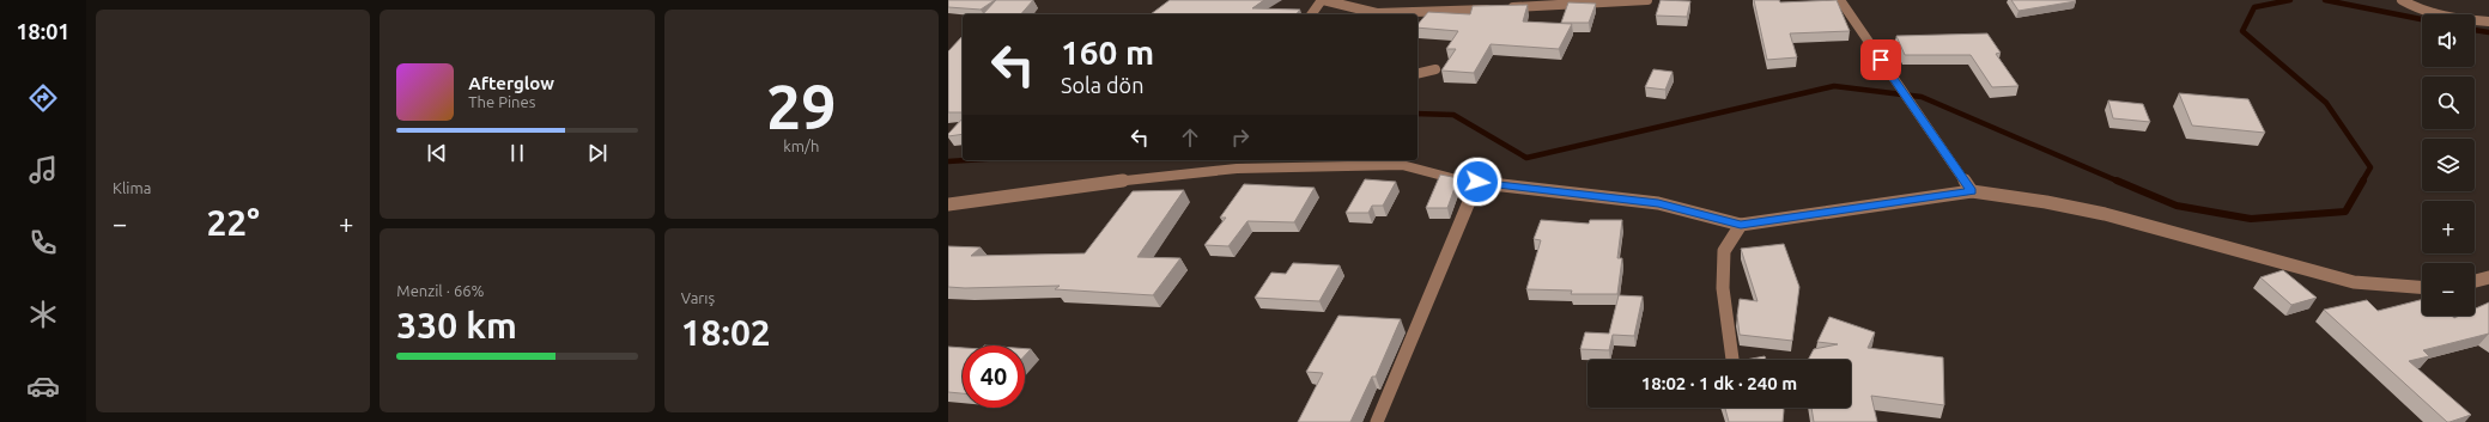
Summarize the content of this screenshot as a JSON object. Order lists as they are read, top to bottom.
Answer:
{
  "page": {
    "tabs": "18:01",
    "tile": [
      "Klima",
      ["29", "km/h"],
      ["Menzil · 66%", "330 km"],
      ["Varış", "18:02"]
    ],
    "map_buttons": ["+", "−"],
    "turn": ["160 m", "Sola dön"],
    "song": ["Afterglow", "The Pines"],
    "heat": ["−", "22°", "+"],
    "limit": "40",
    "trip": "18:02 · 1 dk · 240 m"
  }
}
